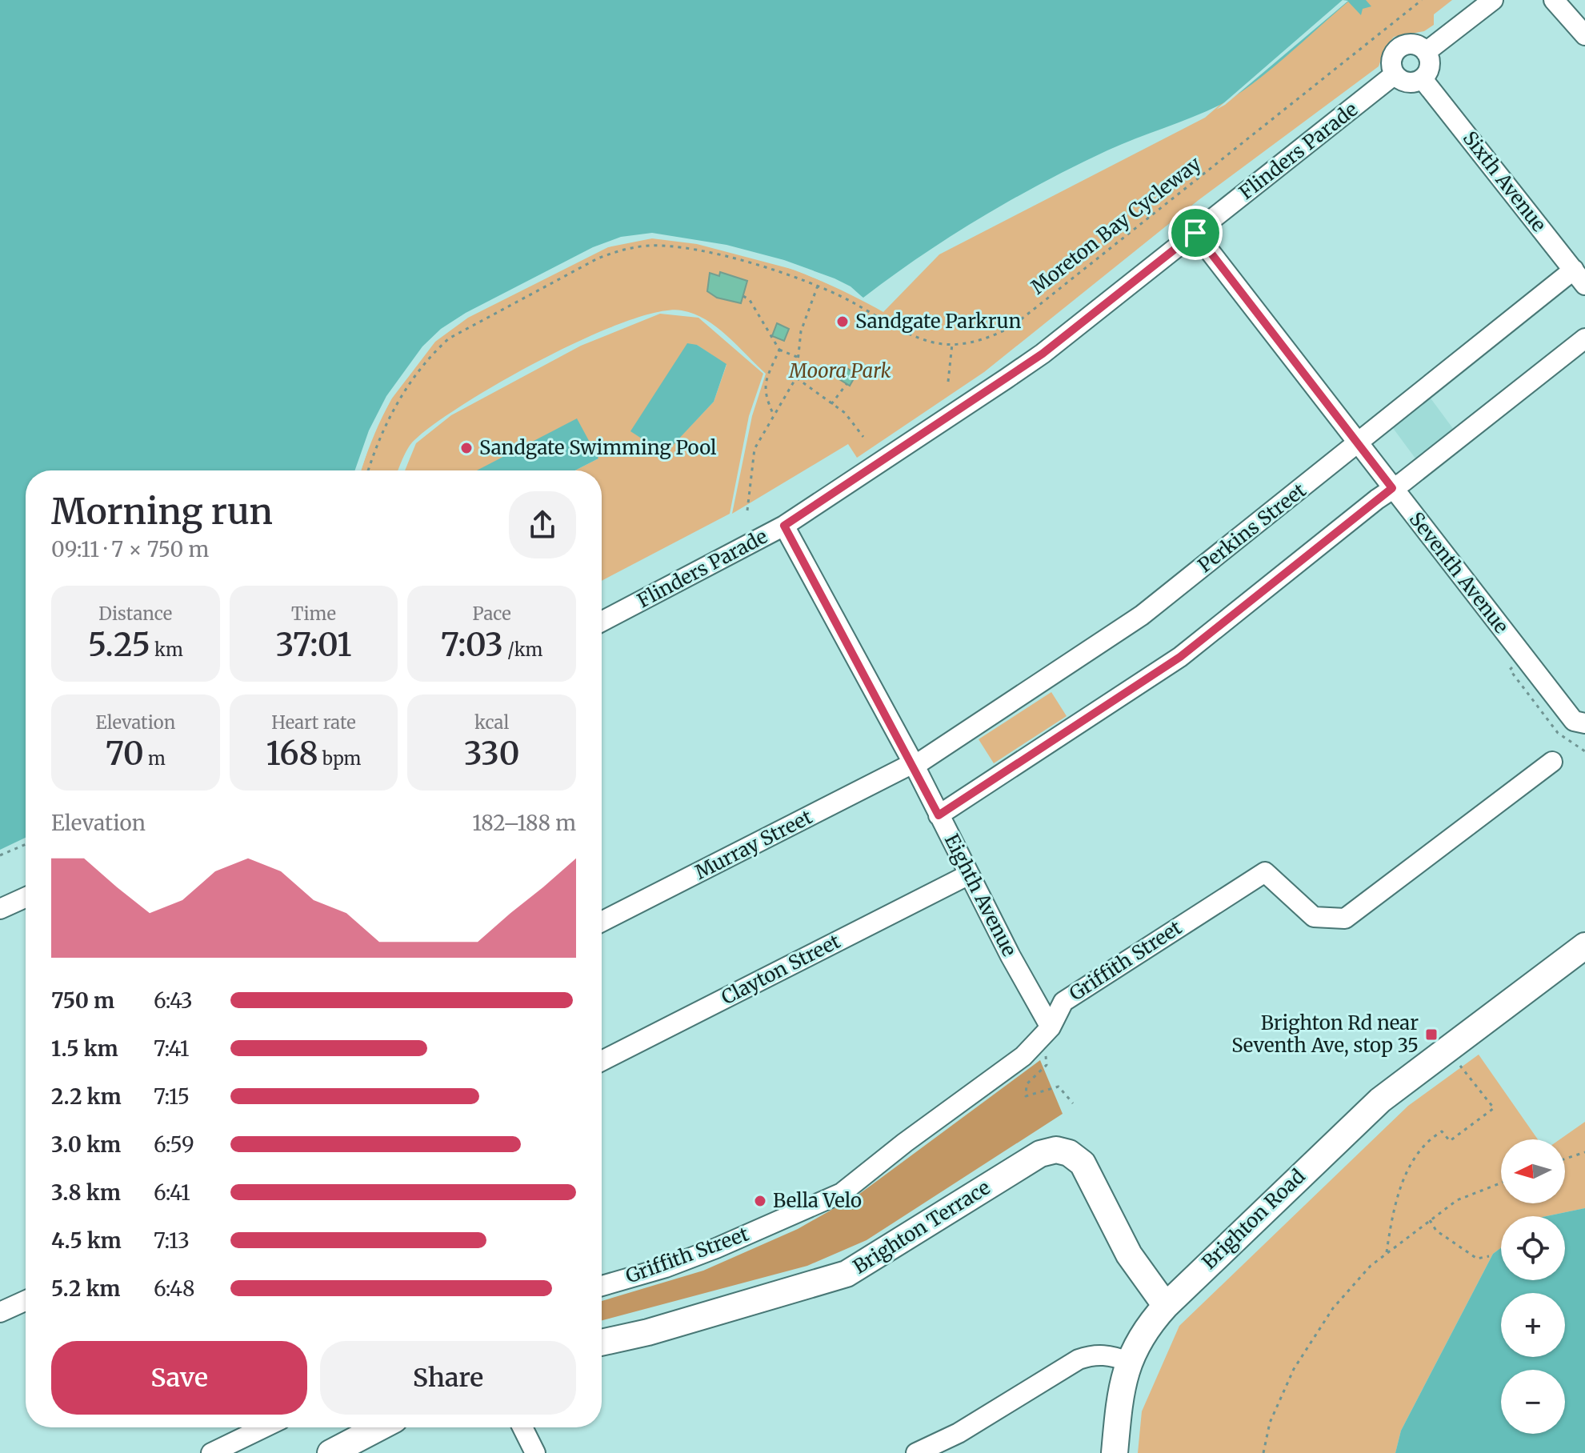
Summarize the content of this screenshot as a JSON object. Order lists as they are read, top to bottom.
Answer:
{
  "streets": {
    "main road": ["Brighton Road", "Brighton Terrace"],
    "street": [
      "Flinders Parade",
      "Sixth Avenue",
      "Perkins Street",
      "Seventh Avenue",
      "Murray Street",
      "Eighth Avenue",
      "Griffith Street",
      "Clayton Street"
    ],
    "path": ["Moreton Bay Cycleway"]
  },
  "crossings": [
    ["Flinders Parade", "Sixth Avenue"],
    ["Flinders Parade", "Seventh Avenue"],
    ["Flinders Parade", "Eighth Avenue"],
    ["Sixth Avenue", "Perkins Street"],
    ["Perkins Street", "Seventh Avenue"],
    ["Perkins Street", "Murray Street"],
    ["Perkins Street", "Eighth Avenue"],
    ["Murray Street", "Eighth Avenue"],
    ["Eighth Avenue", "Griffith Street"],
    ["Eighth Avenue", "Clayton Street"],
    ["Brighton Road", "Brighton Terrace"]
  ],
  "parks": ["Moora Park"],
  "places": {
    "other": ["Sandgate Parkrun", "Sandgate Swimming Pool", "Bella Velo"],
    "transit": ["Brighton Rd near Seventh Ave, stop 35"]
  },
  "north": "left",
  "page": {
    "heading": ["Morning run", "09:11 · 7 × 750 m"],
    "stats": [
      ["Distance", "5.25 km"],
      ["Time", "37:01"],
      ["Pace", "7:03 /km"],
      ["Elevation", "70 m"],
      ["Heart rate", "168 bpm"],
      ["kcal", "330"]
    ],
    "chart": ["Elevation", "182–188 m"],
    "list": [
      {
        "name": "750 m",
        "note": "6:43"
      },
      {
        "name": "1.5 km",
        "note": "7:41"
      },
      {
        "name": "2.2 km",
        "note": "7:15"
      },
      {
        "name": "3.0 km",
        "note": "6:59"
      },
      {
        "name": "3.8 km",
        "note": "6:41"
      },
      {
        "name": "4.5 km",
        "note": "7:13"
      },
      {
        "name": "5.2 km",
        "note": "6:48"
      }
    ],
    "map_buttons": ["+", "−"],
    "buttons": ["Save", "Share"]
  }
}
